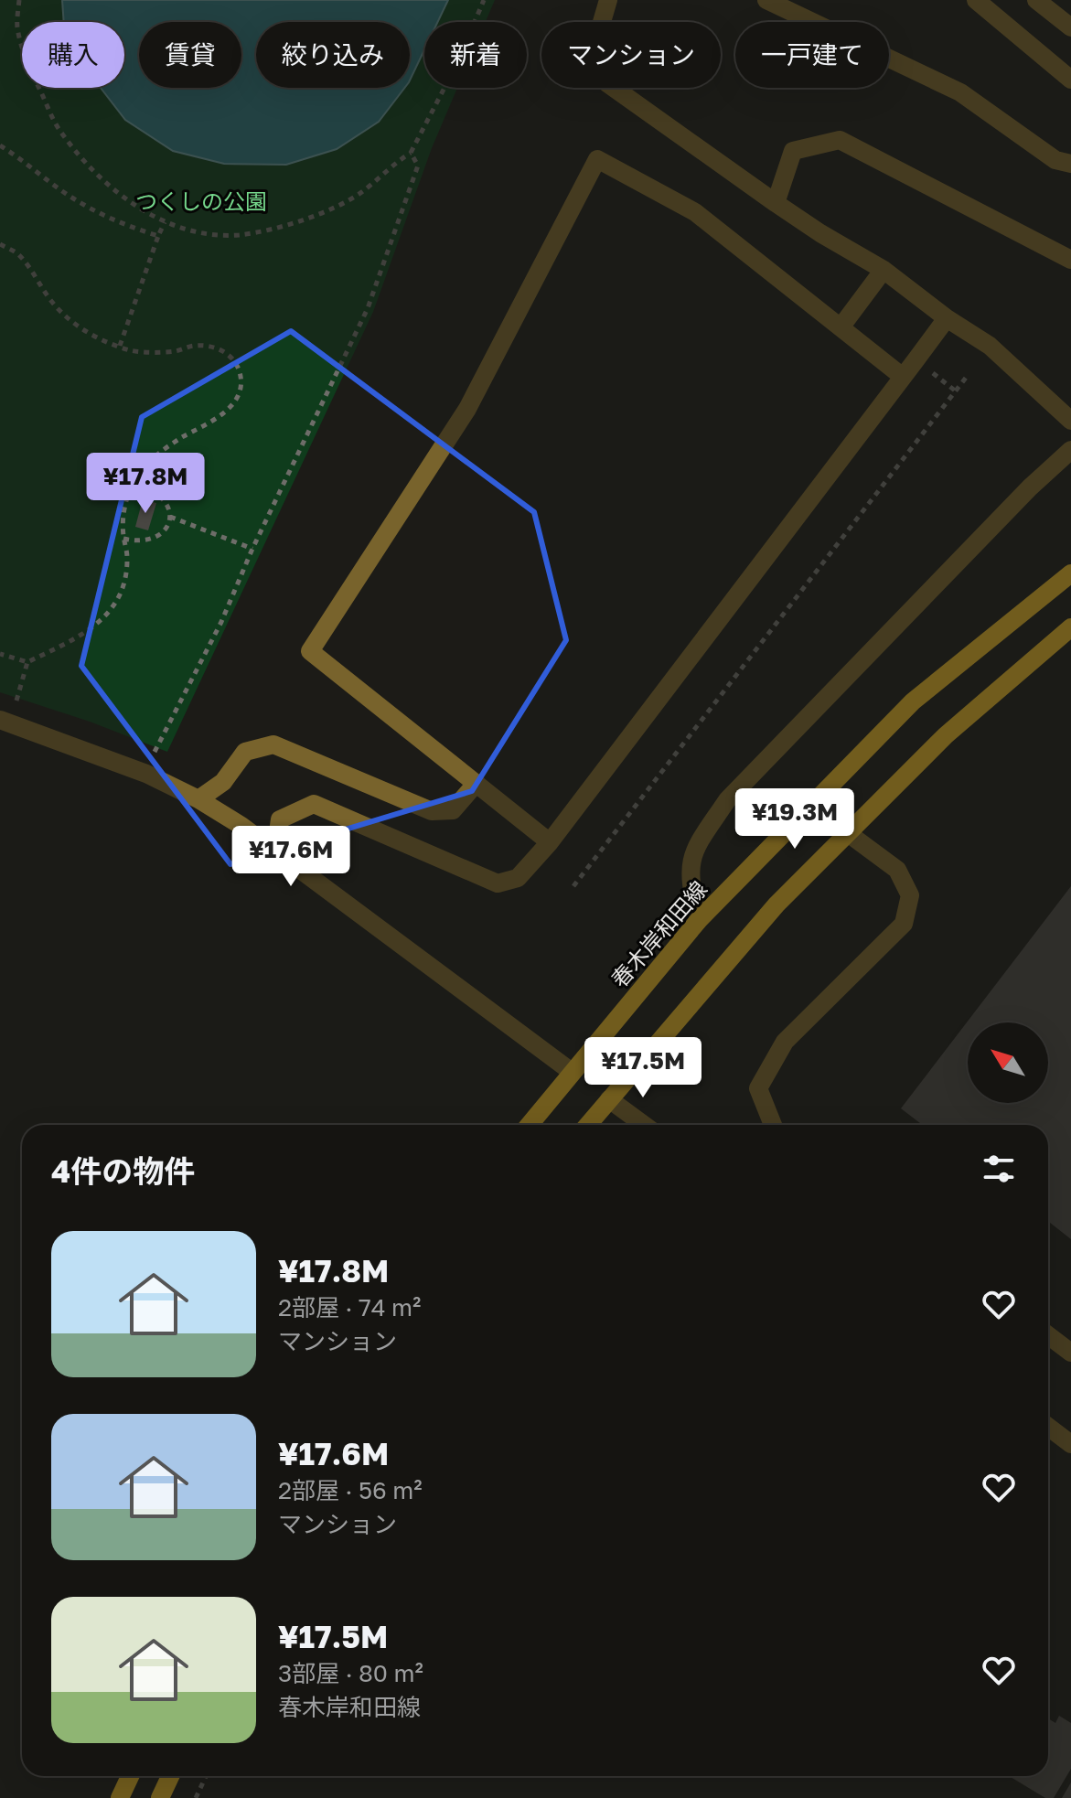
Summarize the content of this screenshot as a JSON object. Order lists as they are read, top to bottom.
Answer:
{
  "streets": {
    "main road": ["春木岸和田線"]
  },
  "parks": ["つくしの公園"],
  "north": "top left",
  "page": {
    "chip": [
      "購入",
      "賃貸",
      "絞り込み",
      "新着",
      "マンション",
      "一戸建て"
    ],
    "price": [
      "¥17.8M",
      "¥19.3M",
      "¥17.6M",
      "¥17.5M"
    ],
    "heading": "4件の物件",
    "list": [
      {
        "name": "¥17.8M",
        "note": "2部屋 · 74 m² · マンション"
      },
      {
        "name": "¥17.6M",
        "note": "2部屋 · 56 m² · マンション"
      },
      {
        "name": "¥17.5M",
        "note": "3部屋 · 80 m² · 春木岸和田線"
      }
    ]
  }
}
